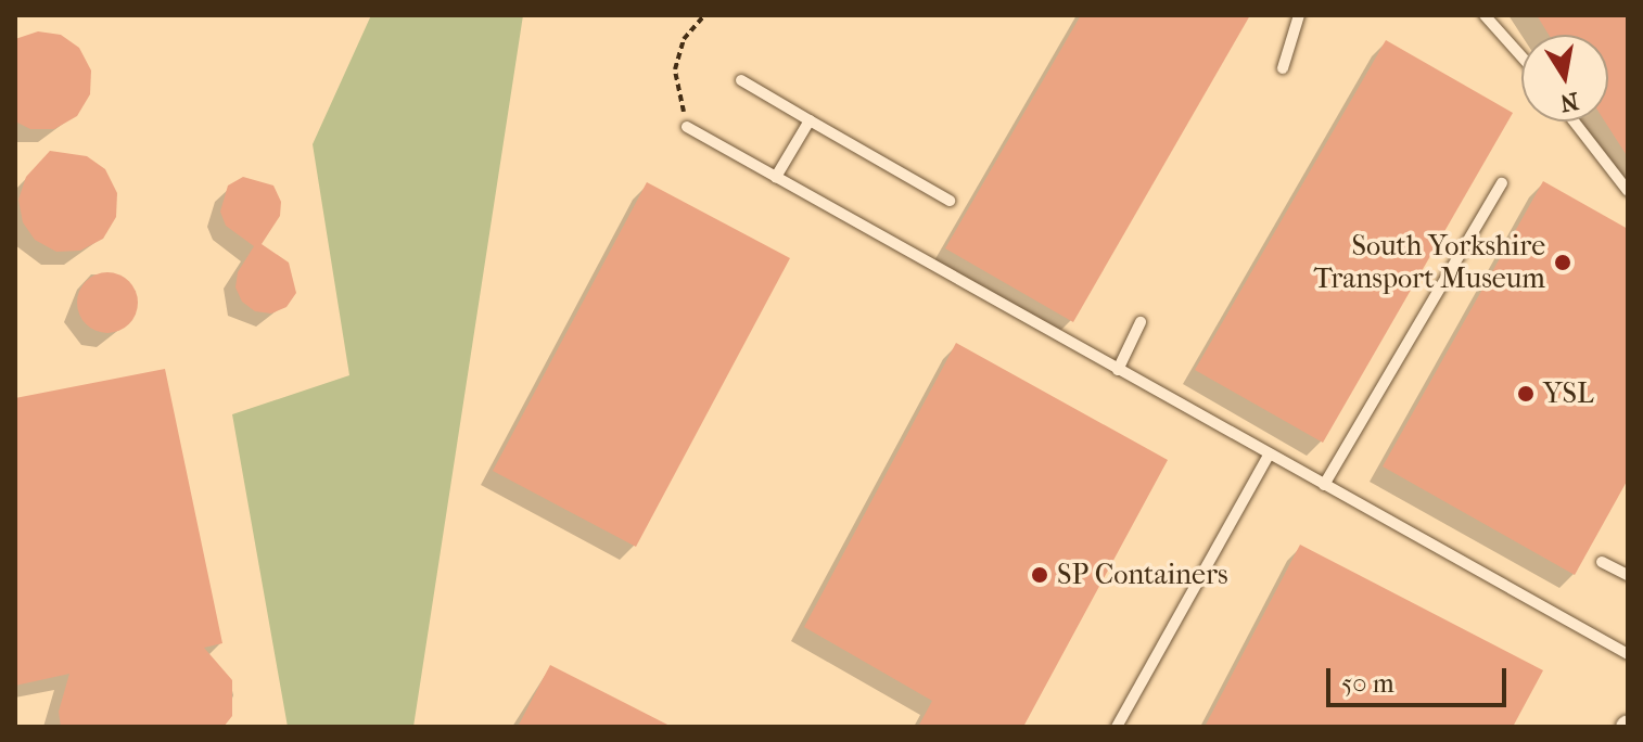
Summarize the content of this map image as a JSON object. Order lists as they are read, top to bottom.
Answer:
{
  "places": ["South Yorkshire Transport Museum", "YSL", "SP Containers"],
  "scale_bar": "50 m",
  "north": "bottom"
}
